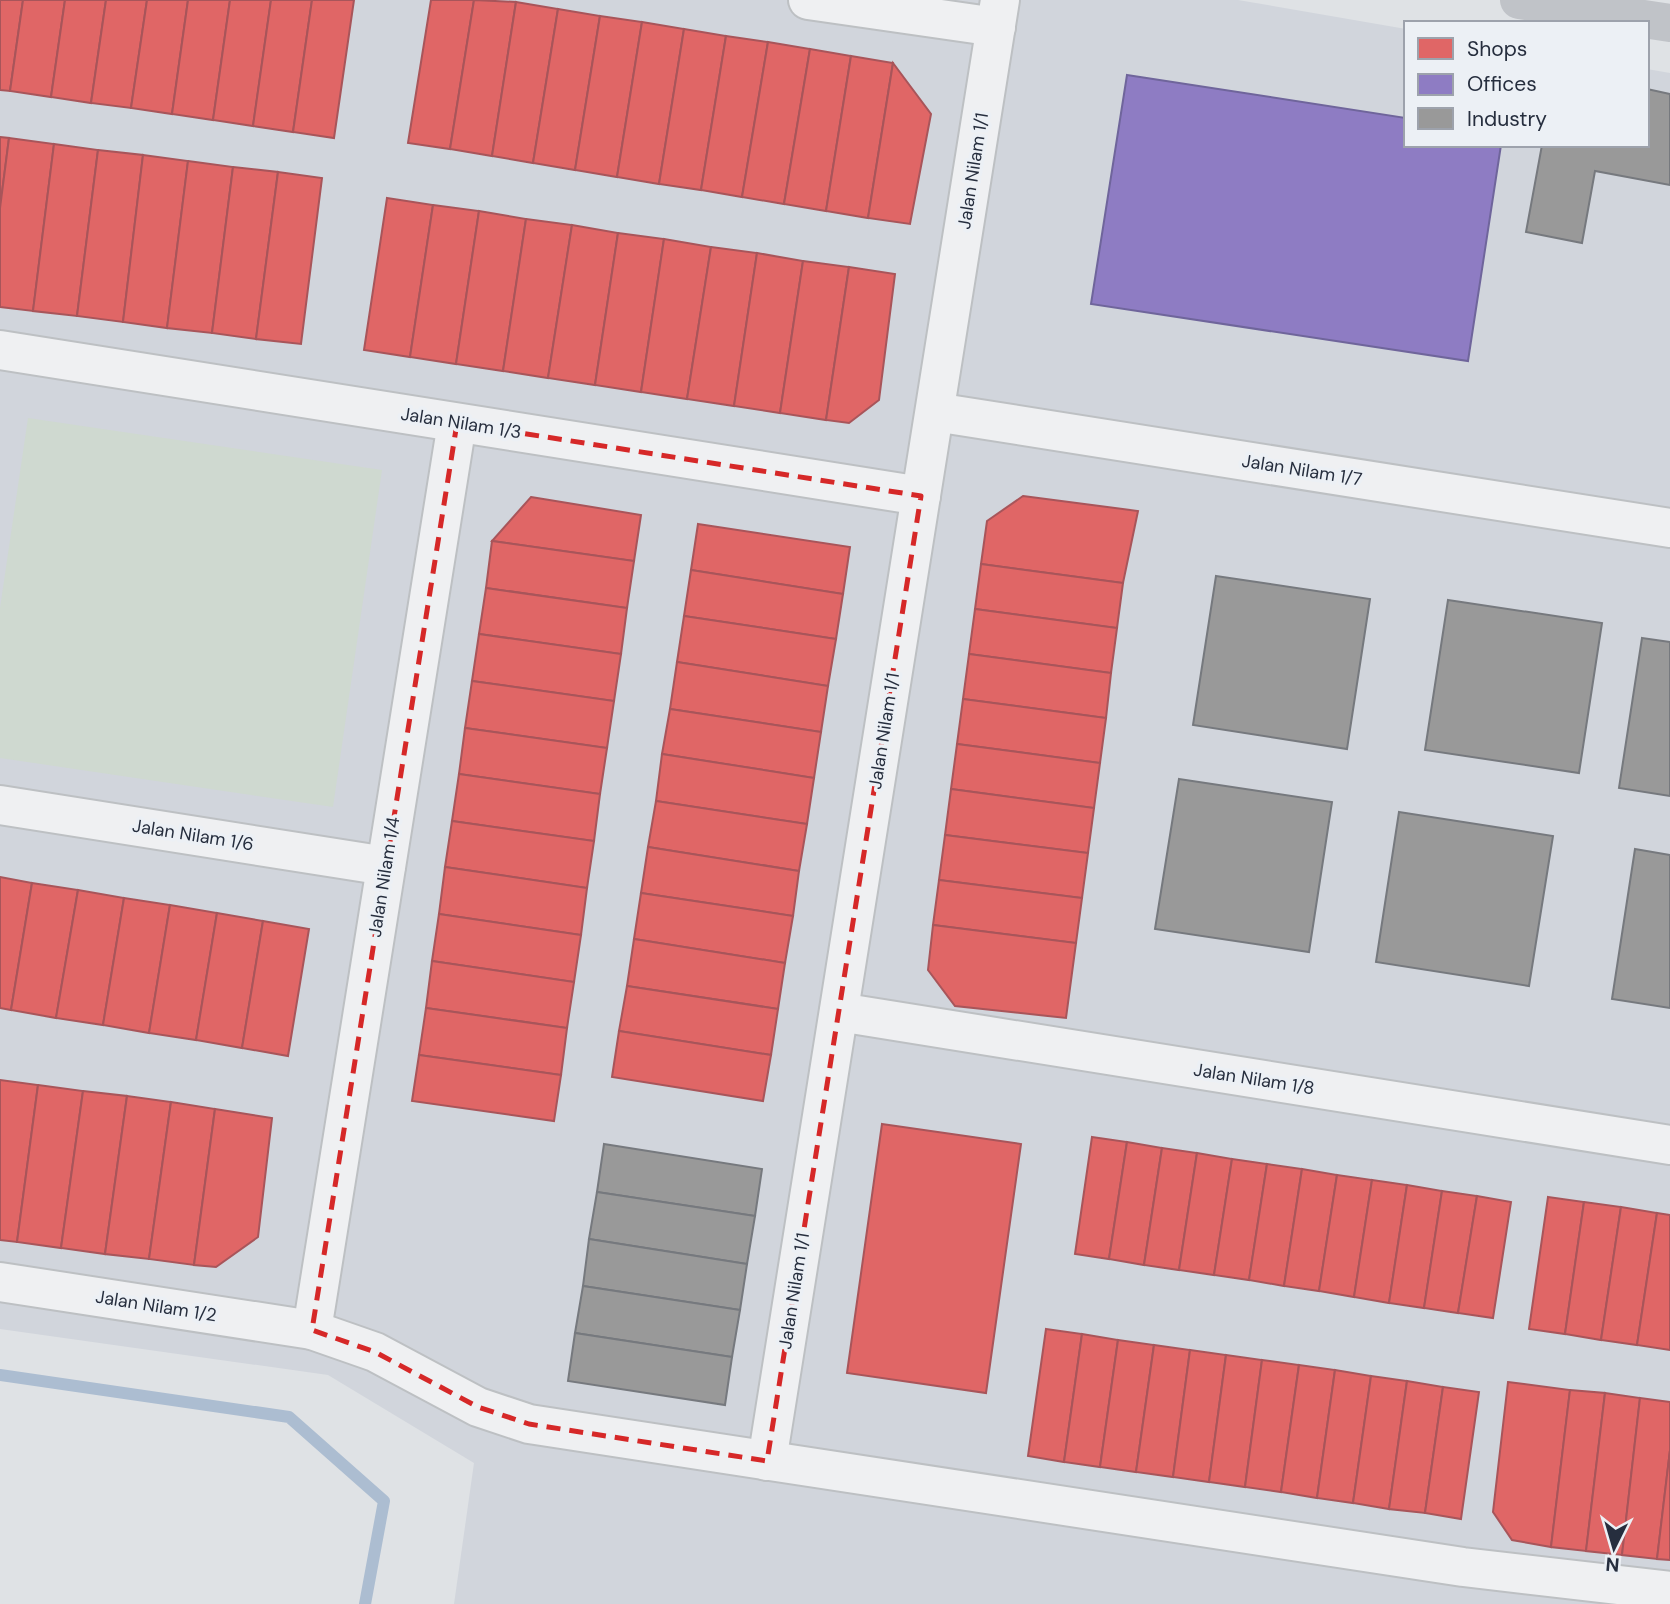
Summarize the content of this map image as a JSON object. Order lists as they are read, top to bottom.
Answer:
{
  "streets": {
    "street": [
      "Jalan Nilam 1/1",
      "Jalan Nilam 1/3",
      "Jalan Nilam 1/7",
      "Jalan Nilam 1/6",
      "Jalan Nilam 1/4",
      "Jalan Nilam 1/8",
      "Jalan Nilam 1/2"
    ]
  },
  "crossings": [
    ["Jalan Nilam 1/1", "Jalan Nilam 1/3"],
    ["Jalan Nilam 1/1", "Jalan Nilam 1/7"],
    ["Jalan Nilam 1/1", "Jalan Nilam 1/8"],
    ["Jalan Nilam 1/1", "Jalan Nilam 1/2"],
    ["Jalan Nilam 1/3", "Jalan Nilam 1/4"],
    ["Jalan Nilam 1/6", "Jalan Nilam 1/4"],
    ["Jalan Nilam 1/4", "Jalan Nilam 1/2"]
  ],
  "legend": ["Shops", "Offices", "Industry"],
  "north": "bottom"
}
